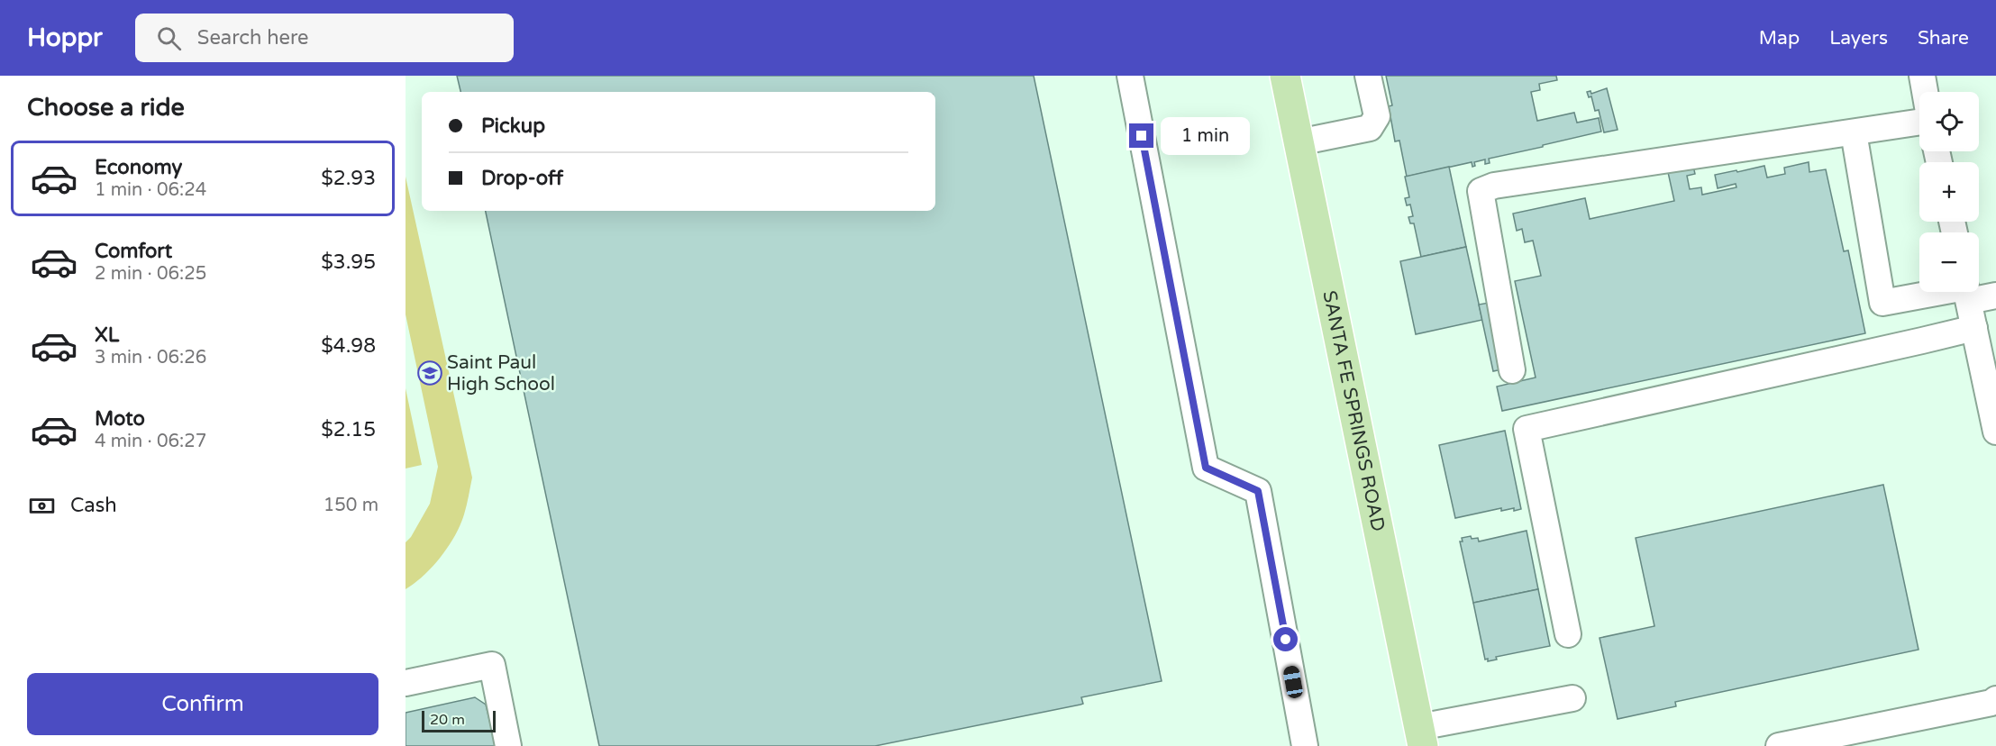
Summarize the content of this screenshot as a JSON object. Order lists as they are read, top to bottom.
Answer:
{
  "streets": {
    "main road": ["SANTA FE SPRINGS ROAD"]
  },
  "places": {
    "school or university": ["Saint Paul High School"]
  },
  "scale_bar": "20 m",
  "page": {
    "header": "Hoppr",
    "search": "Search here",
    "nav": ["Map", "Layers", "Share"],
    "heading": "Choose a ride",
    "map_buttons": ["+", "−"],
    "banner": ["Pickup", "Drop-off"],
    "bubble": "1 min",
    "list": [
      {
        "name": "Economy",
        "note": "1 min · 06:24",
        "value": "$2.93"
      },
      {
        "name": "Comfort",
        "note": "2 min · 06:25",
        "value": "$3.95"
      },
      {
        "name": "XL",
        "note": "3 min · 06:26",
        "value": "$4.98"
      },
      {
        "name": "Moto",
        "note": "4 min · 06:27",
        "value": "$2.15"
      }
    ],
    "pay": ["Cash", "150 m"],
    "buttons": "Confirm",
    "scale": "20 m"
  }
}
